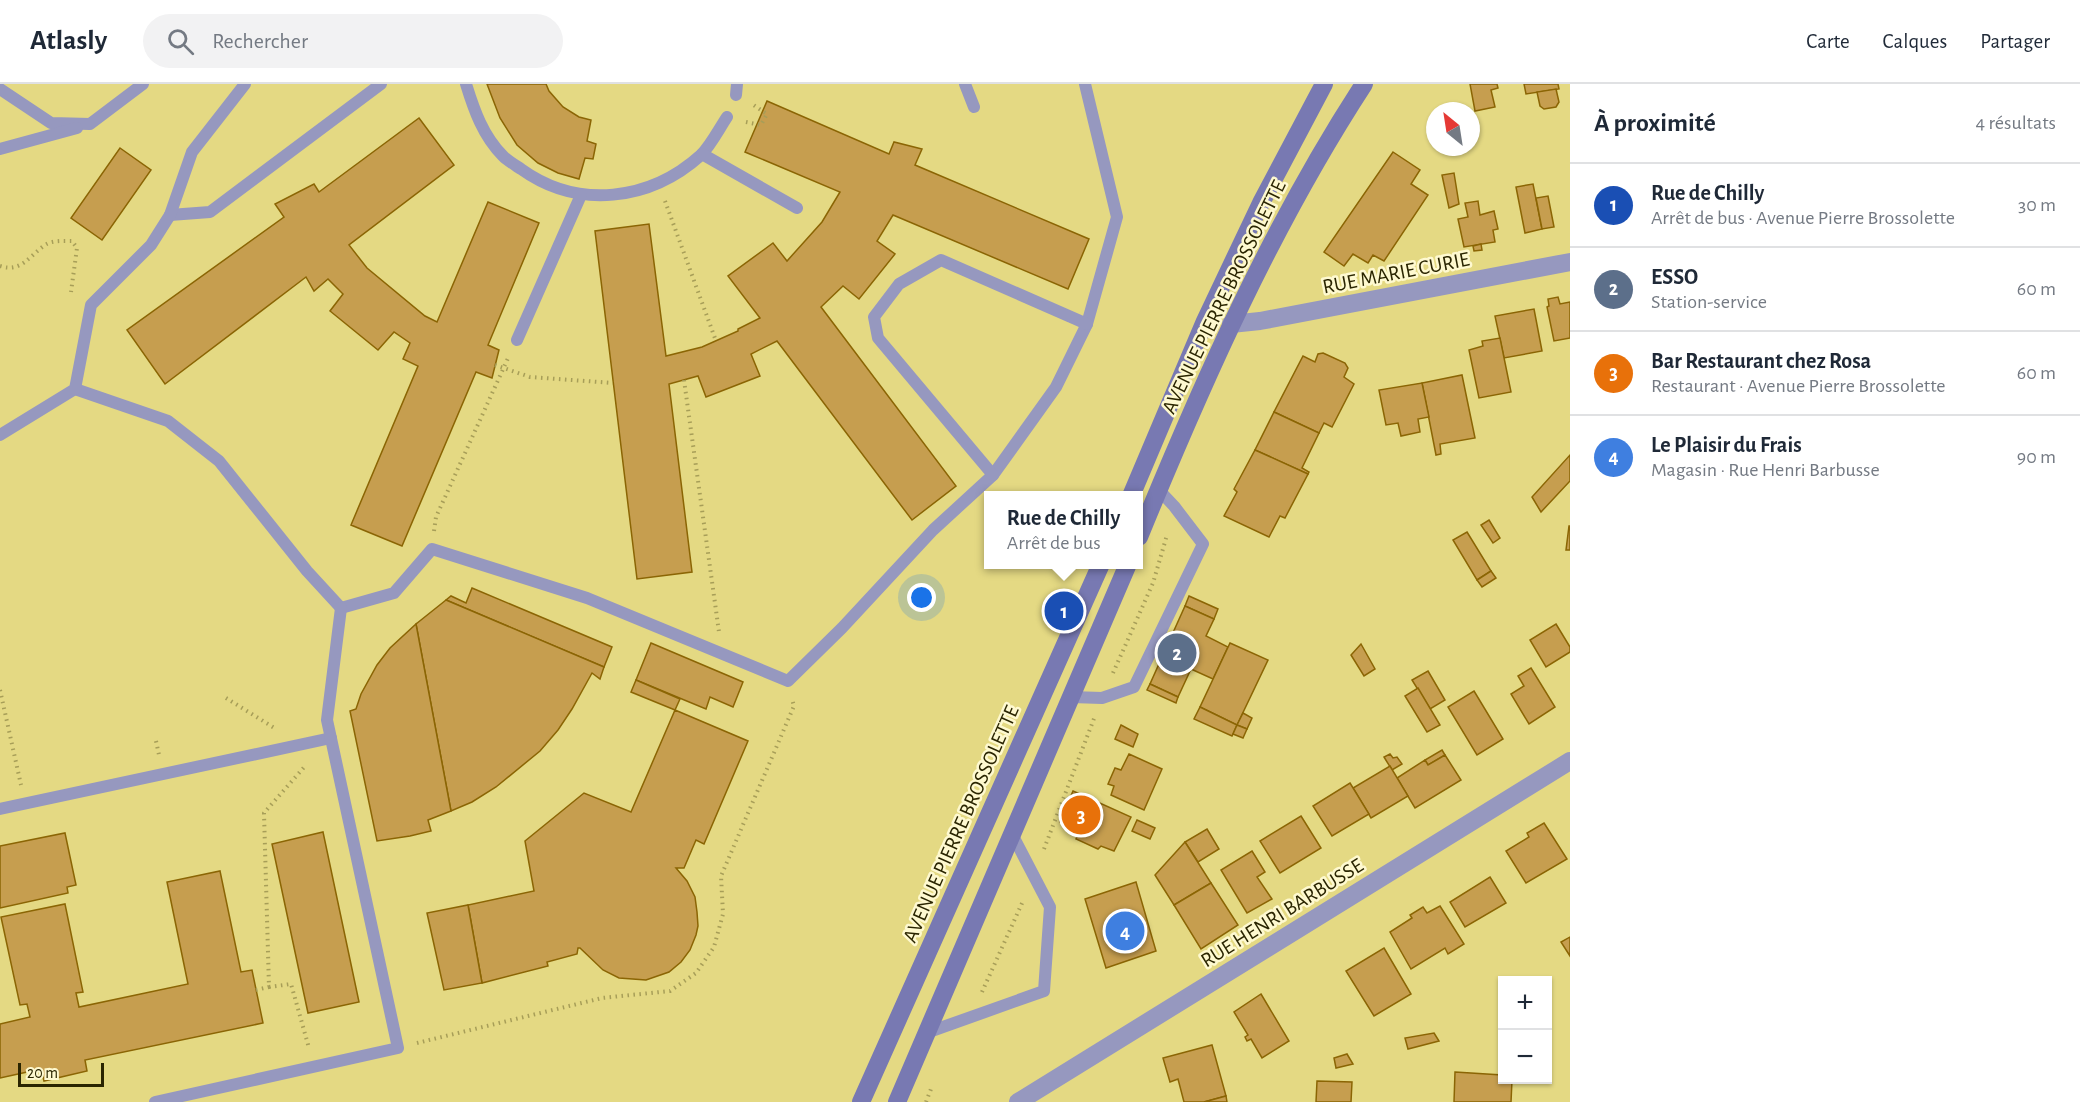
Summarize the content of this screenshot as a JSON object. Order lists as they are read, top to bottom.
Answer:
{
  "streets": {
    "main road": ["AVENUE PIERRE BROSSOLETTE"],
    "street": ["RUE MARIE CURIE", "RUE HENRI BARBUSSE"]
  },
  "crossings": [
    ["RUE MARIE CURIE", "AVENUE PIERRE BROSSOLETTE"]
  ],
  "scale_bar": "20 m",
  "north": "top left",
  "page": {
    "header": "Atlasly",
    "search": "Rechercher",
    "nav": ["Carte", "Calques", "Partager"],
    "heading": ["À proximité", "4 résultats"],
    "list": [
      {
        "mark": "1",
        "name": "Rue de Chilly",
        "note": "Arrêt de bus · Avenue Pierre Brossolette",
        "value": "30 m"
      },
      {
        "mark": "2",
        "name": "ESSO",
        "note": "Station-service",
        "value": "60 m"
      },
      {
        "mark": "3",
        "name": "Bar Restaurant chez Rosa",
        "note": "Restaurant · Avenue Pierre Brossolette",
        "value": "60 m"
      },
      {
        "mark": "4",
        "name": "Le Plaisir du Frais",
        "note": "Magasin · Rue Henri Barbusse",
        "value": "90 m"
      }
    ],
    "popup": ["Rue de Chilly", "Arrêt de bus"],
    "pins": [
      "1",
      "2",
      "3",
      "4"
    ],
    "map_buttons": ["+", "−"],
    "scale": "20 m"
  }
}
